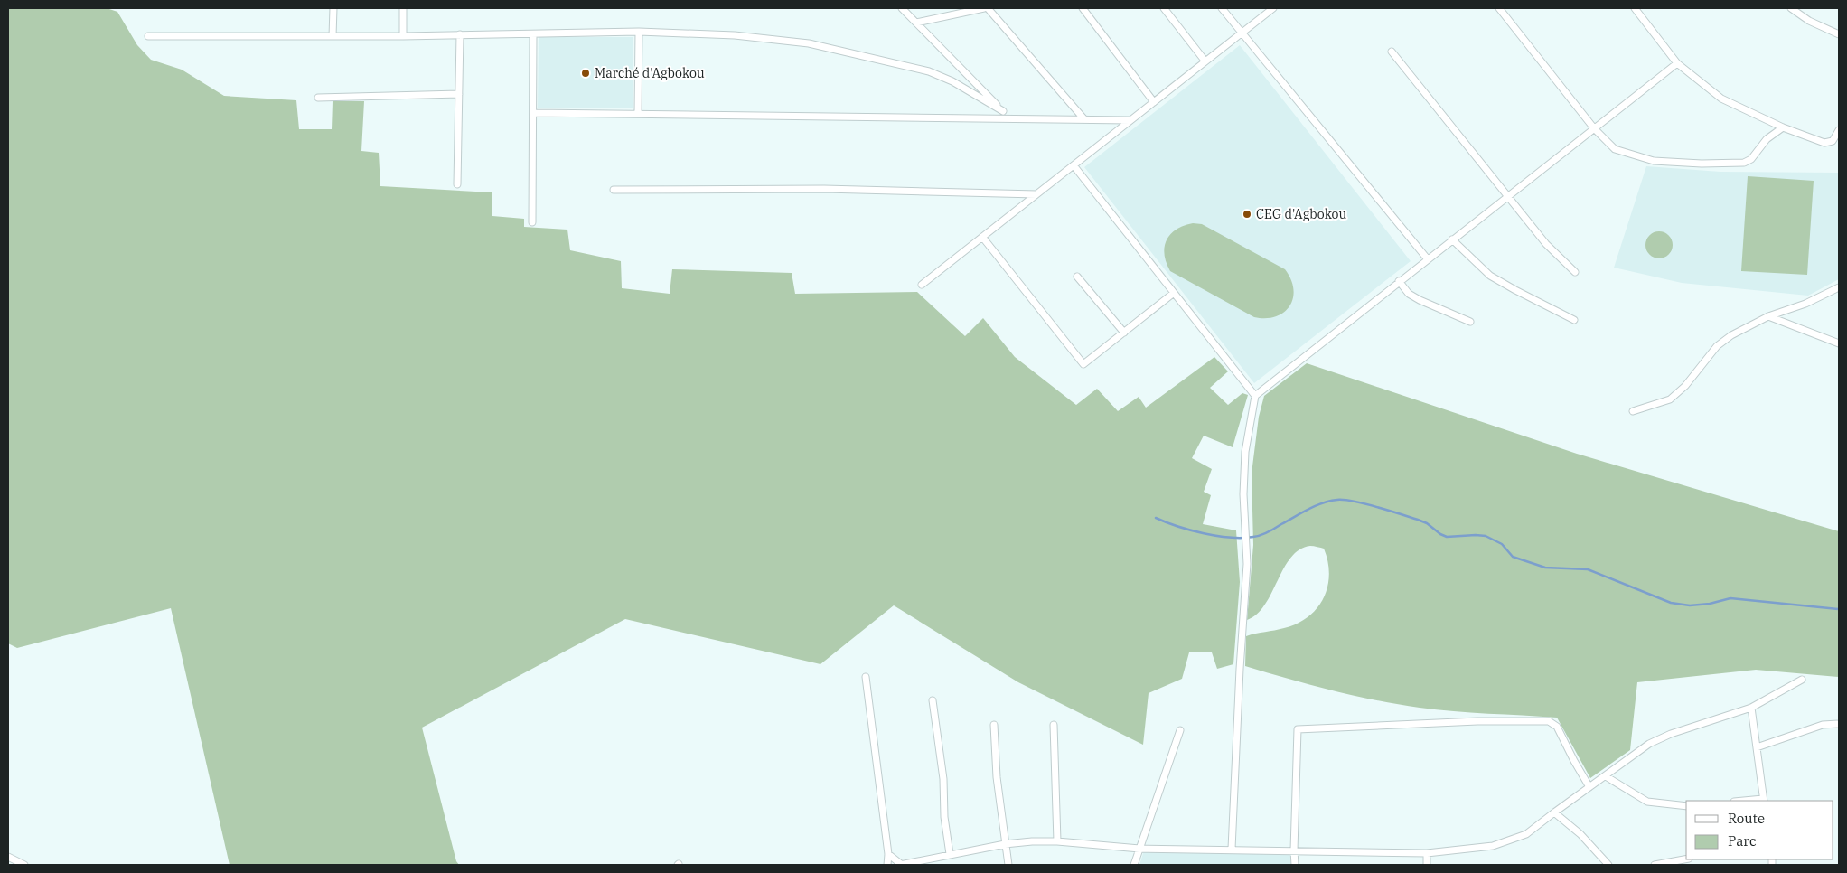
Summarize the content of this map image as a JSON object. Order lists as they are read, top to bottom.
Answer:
{
  "places": ["Marché d'Agbokou", "CEG d'Agbokou"],
  "legend": ["Route", "Parc"]
}
